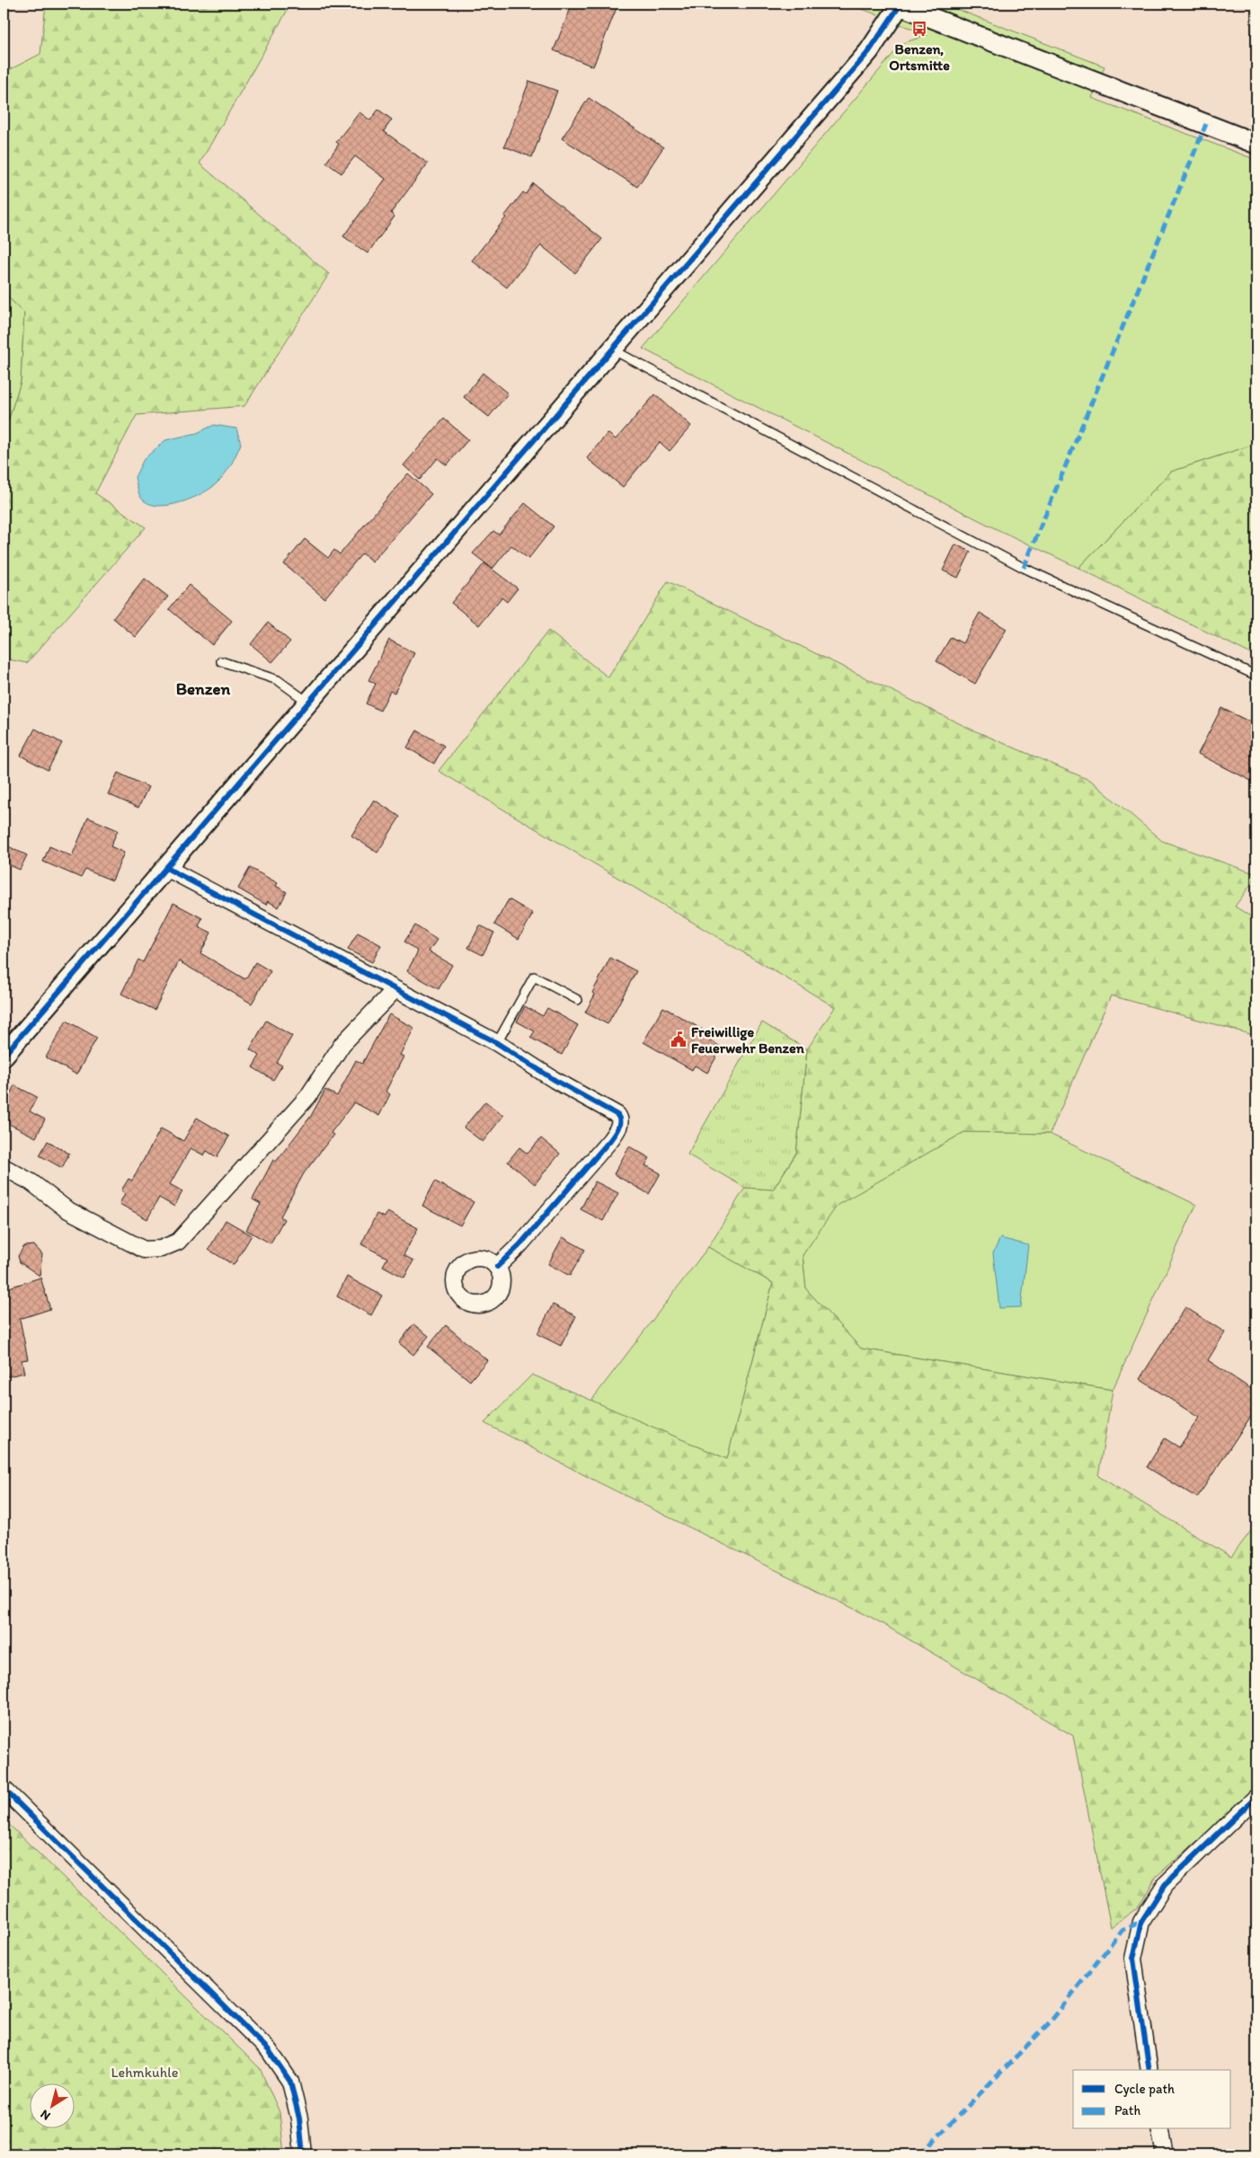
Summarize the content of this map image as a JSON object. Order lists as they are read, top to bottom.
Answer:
{
  "districts": ["Benzen"],
  "parks": ["Lehmkuhle"],
  "places": {
    "bus stop": ["Benzen, Ortsmitte"],
    "public building": ["Freiwillige Feuerwehr Benzen"]
  },
  "legend": ["Cycle path", "Path"],
  "north": "bottom left"
}
